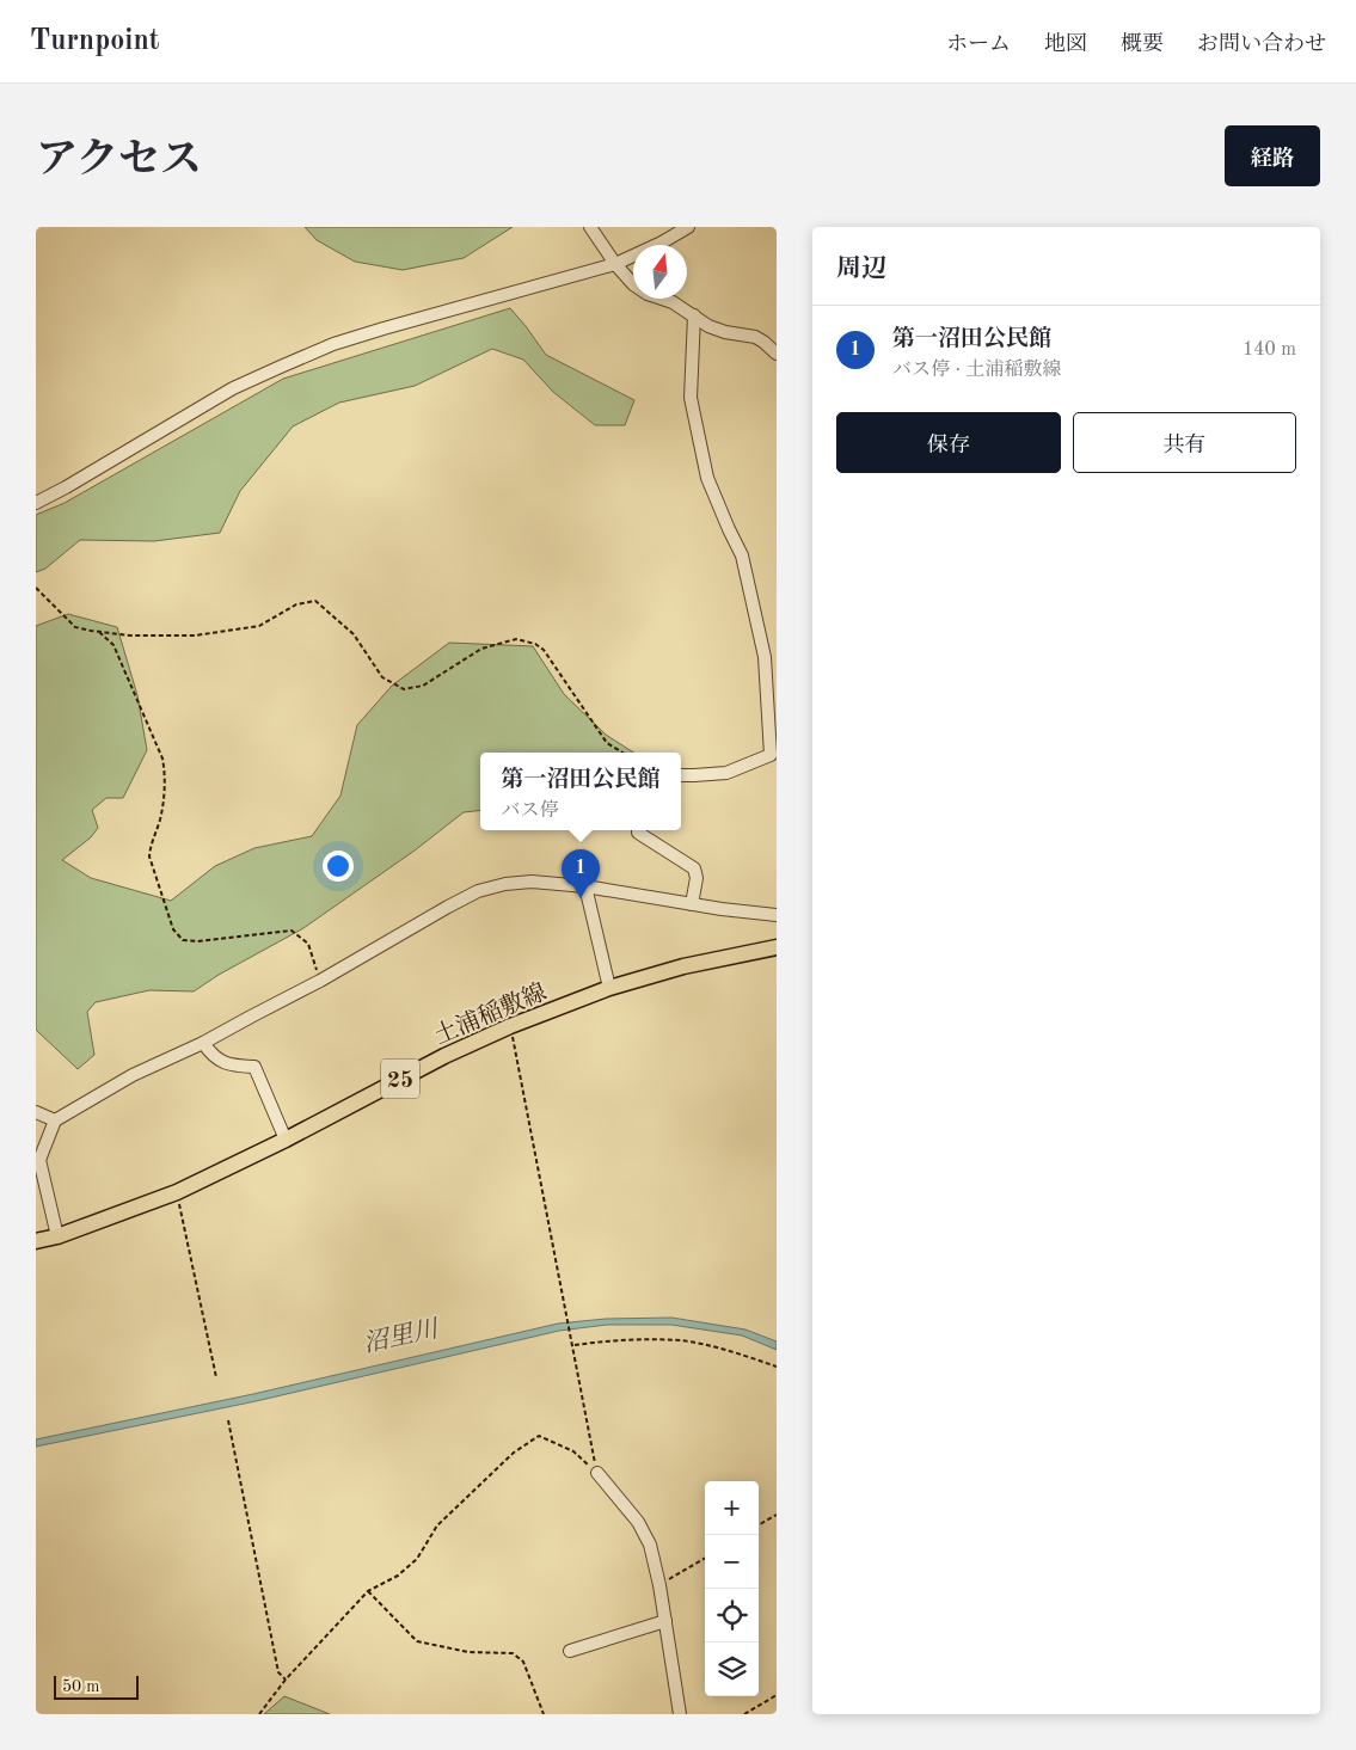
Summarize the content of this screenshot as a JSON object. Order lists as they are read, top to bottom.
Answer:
{
  "streets": {
    "main road": ["土浦稲敷線", "25"]
  },
  "water": ["沼里川"],
  "scale_bar": "50 m",
  "north": "top",
  "page": {
    "header": "Turnpoint",
    "nav": [
      "ホーム",
      "地図",
      "概要",
      "お問い合わせ"
    ],
    "title": "アクセス",
    "buttons": [
      "経路",
      ["保存", "共有"]
    ],
    "heading": "周辺",
    "list": [
      {
        "mark": "1",
        "name": "第一沼田公民館",
        "note": "バス停 · 土浦稲敷線",
        "value": "140 m"
      }
    ],
    "popup": ["第一沼田公民館", "バス停"],
    "pins": "1",
    "map_buttons": ["+", "−"],
    "scale": "50 m"
  }
}
